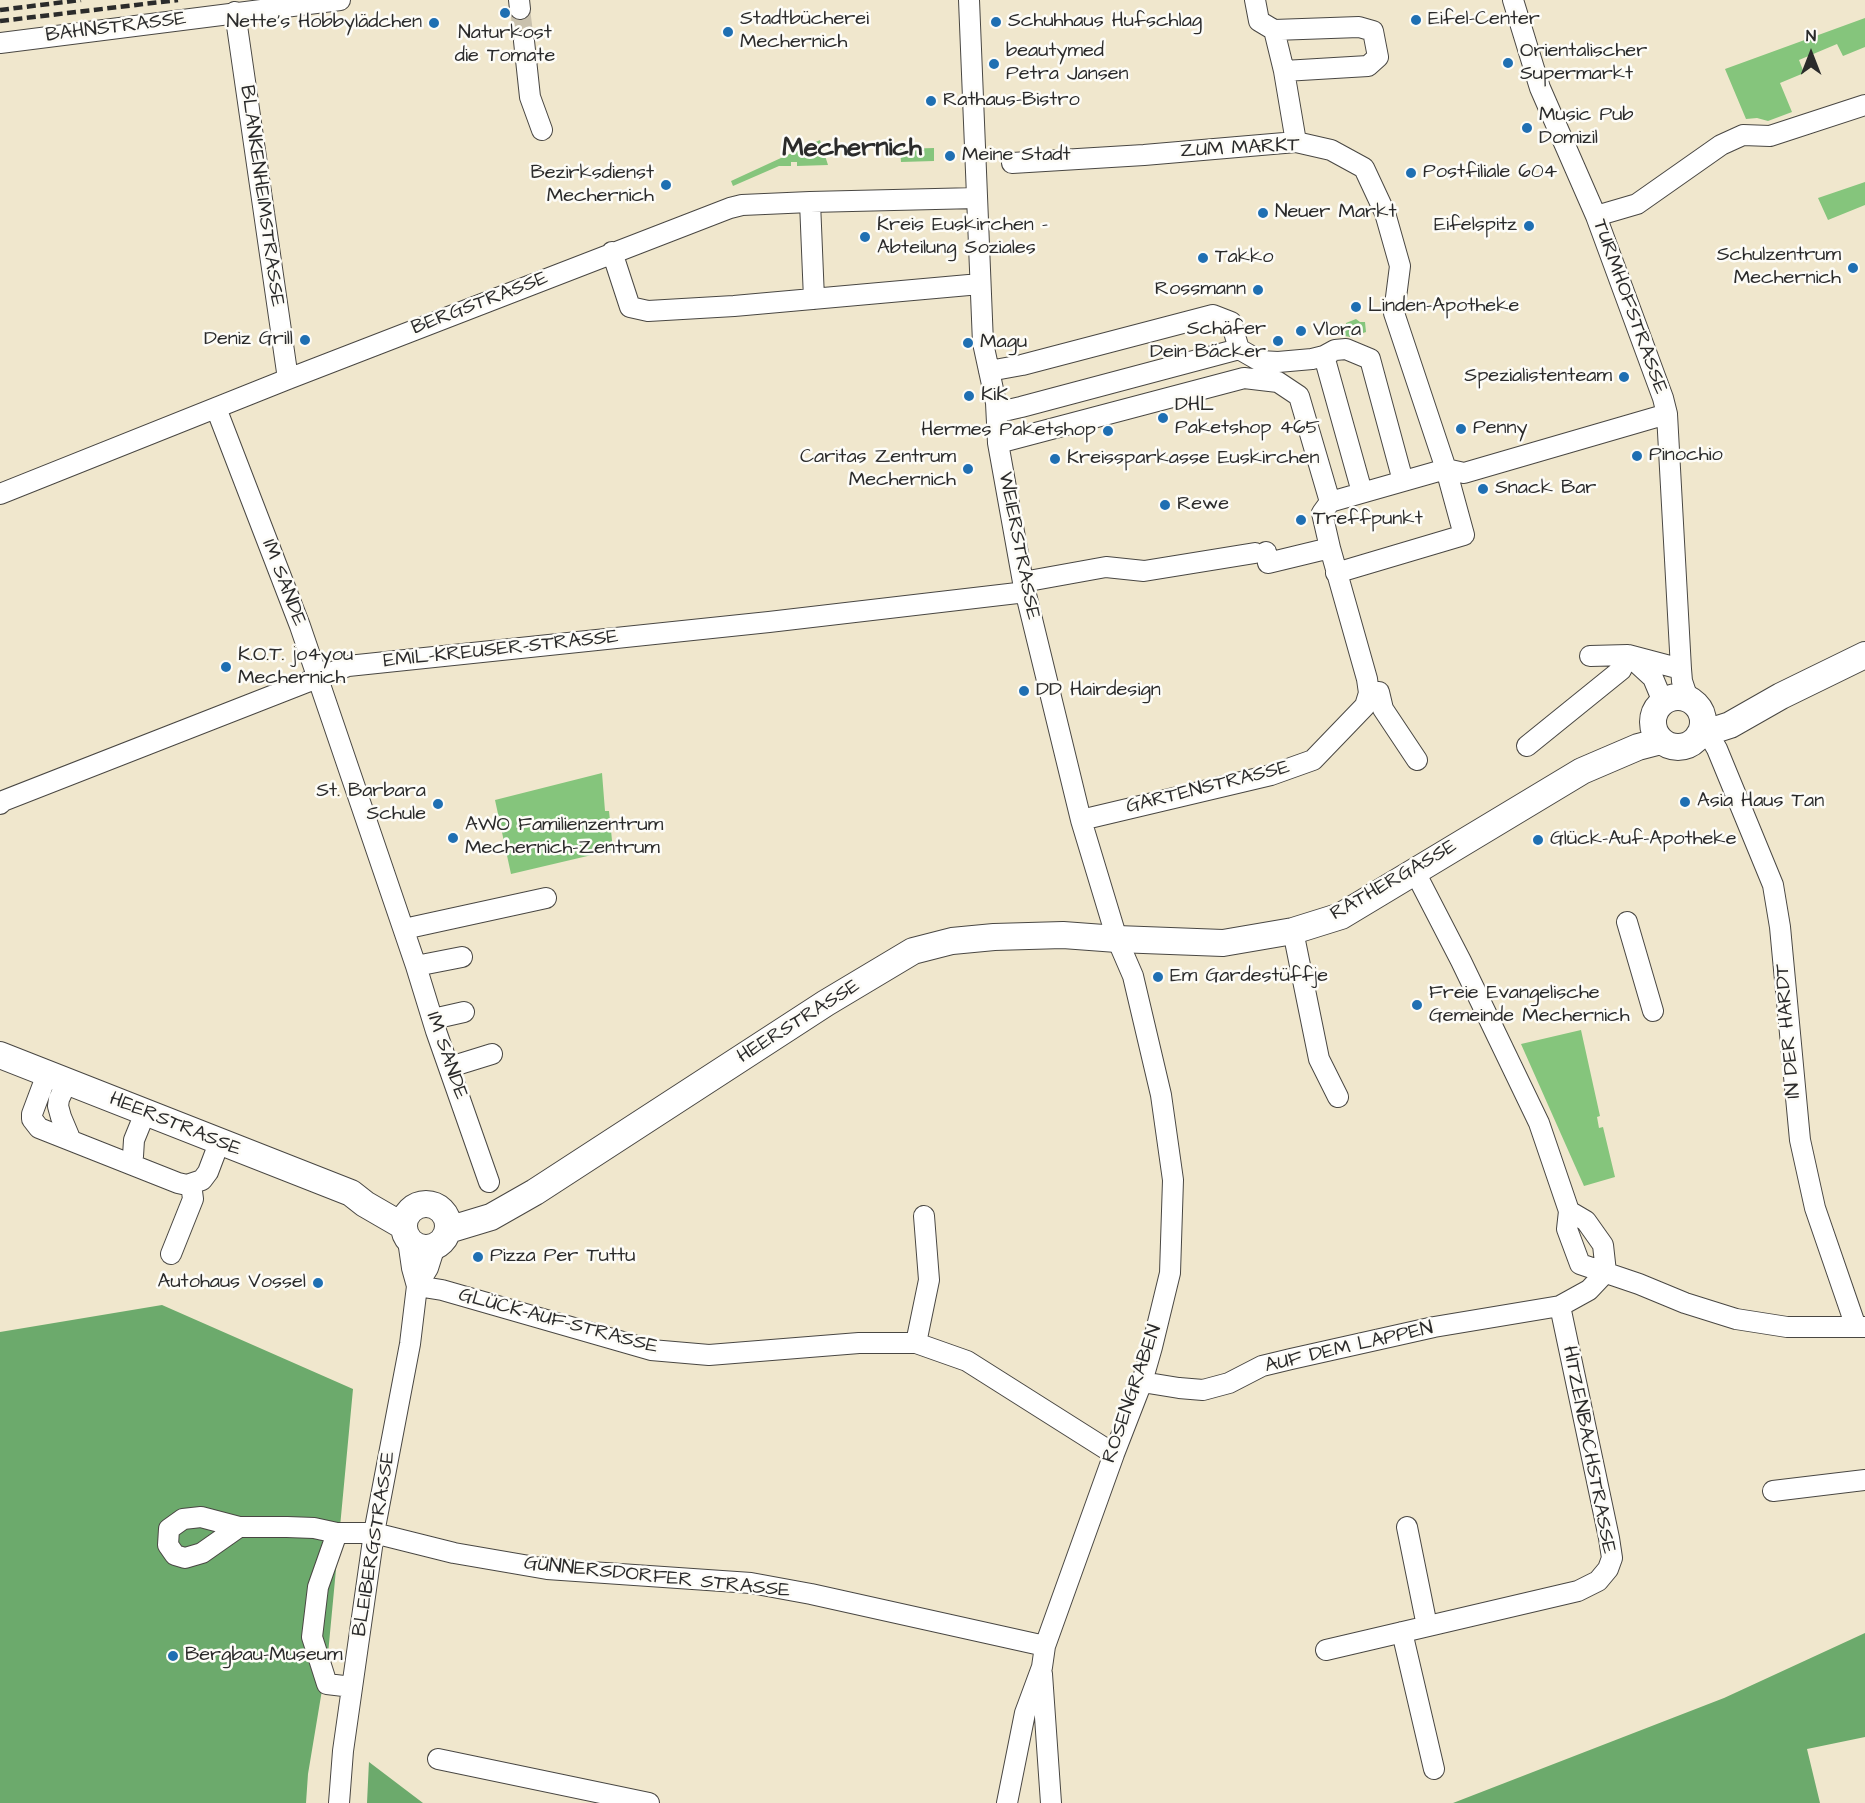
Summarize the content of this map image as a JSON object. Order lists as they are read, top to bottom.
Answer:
{
  "streets": {
    "main road": ["RATHERGASSE", "HEERSTRASSE"],
    "street": [
      "BAHNSTRASSE",
      "ZUM MARKT",
      "BLANKENHEIMSTRASSE",
      "BERGSTRASSE",
      "TURMHOFSTRASSE",
      "WEIERSTRASSE",
      "IM SANDE",
      "EMIL-KREUSER-STRASSE",
      "GARTENSTRASSE",
      "IN DER HARDT",
      "GLÜCK-AUF-STRASSE",
      "AUF DEM LAPPEN",
      "ROSENGRABEN",
      "HITZENBACHSTRASSE",
      "BLEIBERGSTRASSE",
      "GÜNNERSDORFER STRASSE"
    ]
  },
  "crossings": [
    ["BAHNSTRASSE", "BLANKENHEIMSTRASSE"],
    ["BLANKENHEIMSTRASSE", "BERGSTRASSE"],
    ["BERGSTRASSE", "WEIERSTRASSE"],
    ["BERGSTRASSE", "IM SANDE"],
    ["TURMHOFSTRASSE", "RATHERGASSE"],
    ["TURMHOFSTRASSE", "IN DER HARDT"],
    ["WEIERSTRASSE", "EMIL-KREUSER-STRASSE"],
    ["WEIERSTRASSE", "GARTENSTRASSE"],
    ["WEIERSTRASSE", "RATHERGASSE"],
    ["WEIERSTRASSE", "HEERSTRASSE"],
    ["WEIERSTRASSE", "ROSENGRABEN"],
    ["IM SANDE", "EMIL-KREUSER-STRASSE"],
    ["RATHERGASSE", "HEERSTRASSE"],
    ["RATHERGASSE", "IN DER HARDT"],
    ["RATHERGASSE", "ROSENGRABEN"],
    ["HEERSTRASSE", "ROSENGRABEN"],
    ["HEERSTRASSE", "BLEIBERGSTRASSE"],
    ["GLÜCK-AUF-STRASSE", "ROSENGRABEN"],
    ["GLÜCK-AUF-STRASSE", "BLEIBERGSTRASSE"],
    ["AUF DEM LAPPEN", "ROSENGRABEN"],
    ["AUF DEM LAPPEN", "HITZENBACHSTRASSE"],
    ["ROSENGRABEN", "GÜNNERSDORFER STRASSE"],
    ["BLEIBERGSTRASSE", "GÜNNERSDORFER STRASSE"]
  ],
  "districts": ["Mechernich"],
  "places": [
    "Naturkost die Tomate",
    "Eifel-Center",
    "Schuhhaus Hufschlag",
    "Nette's Hobbylädchen",
    "Stadtbücherei Mechernich",
    "Orientalischer Supermarkt",
    "beautymed Petra Jansen",
    "Rathaus-Bistro",
    "Music Pub Domizil",
    "Meine Stadt",
    "Postfiliale 604",
    "Bezirksdienst Mechernich",
    "Neuer Markt",
    "Eifelspitz",
    "Kreis Euskirchen - Abteilung Soziales",
    "Takko",
    "Schulzentrum Mechernich",
    "Rossmann",
    "Linden-Apotheke",
    "Vlora",
    "Deniz Grill",
    "Schäfer Dein Bäcker",
    "Magu",
    "Spezialistenteam",
    "KiK",
    "DHL Paketshop 465",
    "Penny",
    "Hermes Paketshop",
    "Pinochio",
    "Kreissparkasse Euskirchen",
    "Caritas Zentrum Mechernich",
    "Snack Bar",
    "Rewe",
    "Treffpunkt",
    "K.O.T. jo4you Mechernich",
    "DD Hairdesign",
    "Asia Haus Tan",
    "St. Barbara Schule",
    "AWO Familienzentrum Mechernich-Zentrum",
    "Glück-Auf-Apotheke",
    "Em Gardestüffje",
    "Freie Evangelische Gemeinde Mechernich",
    "Pizza Per Tuttu",
    "Autohaus Vossel",
    "Bergbau-Museum"
  ],
  "north": "top"
}
